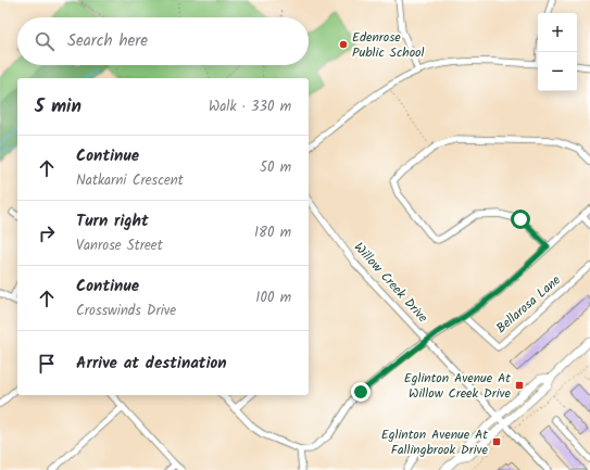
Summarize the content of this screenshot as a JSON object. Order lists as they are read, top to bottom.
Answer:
{
  "streets": {
    "street": ["Willow Creek Drive", "Bellarosa Lane"]
  },
  "places": {
    "other": ["Edenrose Public School"],
    "transit": ["Eglinton Avenue At Willow Creek Drive", "Eglinton Avenue At Fallingbrook Drive"]
  },
  "page": {
    "map_buttons": ["+", "−"],
    "search": "Search here",
    "heading": ["5 min", "Walk · 330 m"],
    "list": [
      ["Continue", "Natkarni Crescent", "50 m"],
      ["Turn right", "Vanrose Street", "180 m"],
      ["Continue", "Crosswinds Drive", "100 m"],
      "Arrive at destination"
    ]
  }
}
